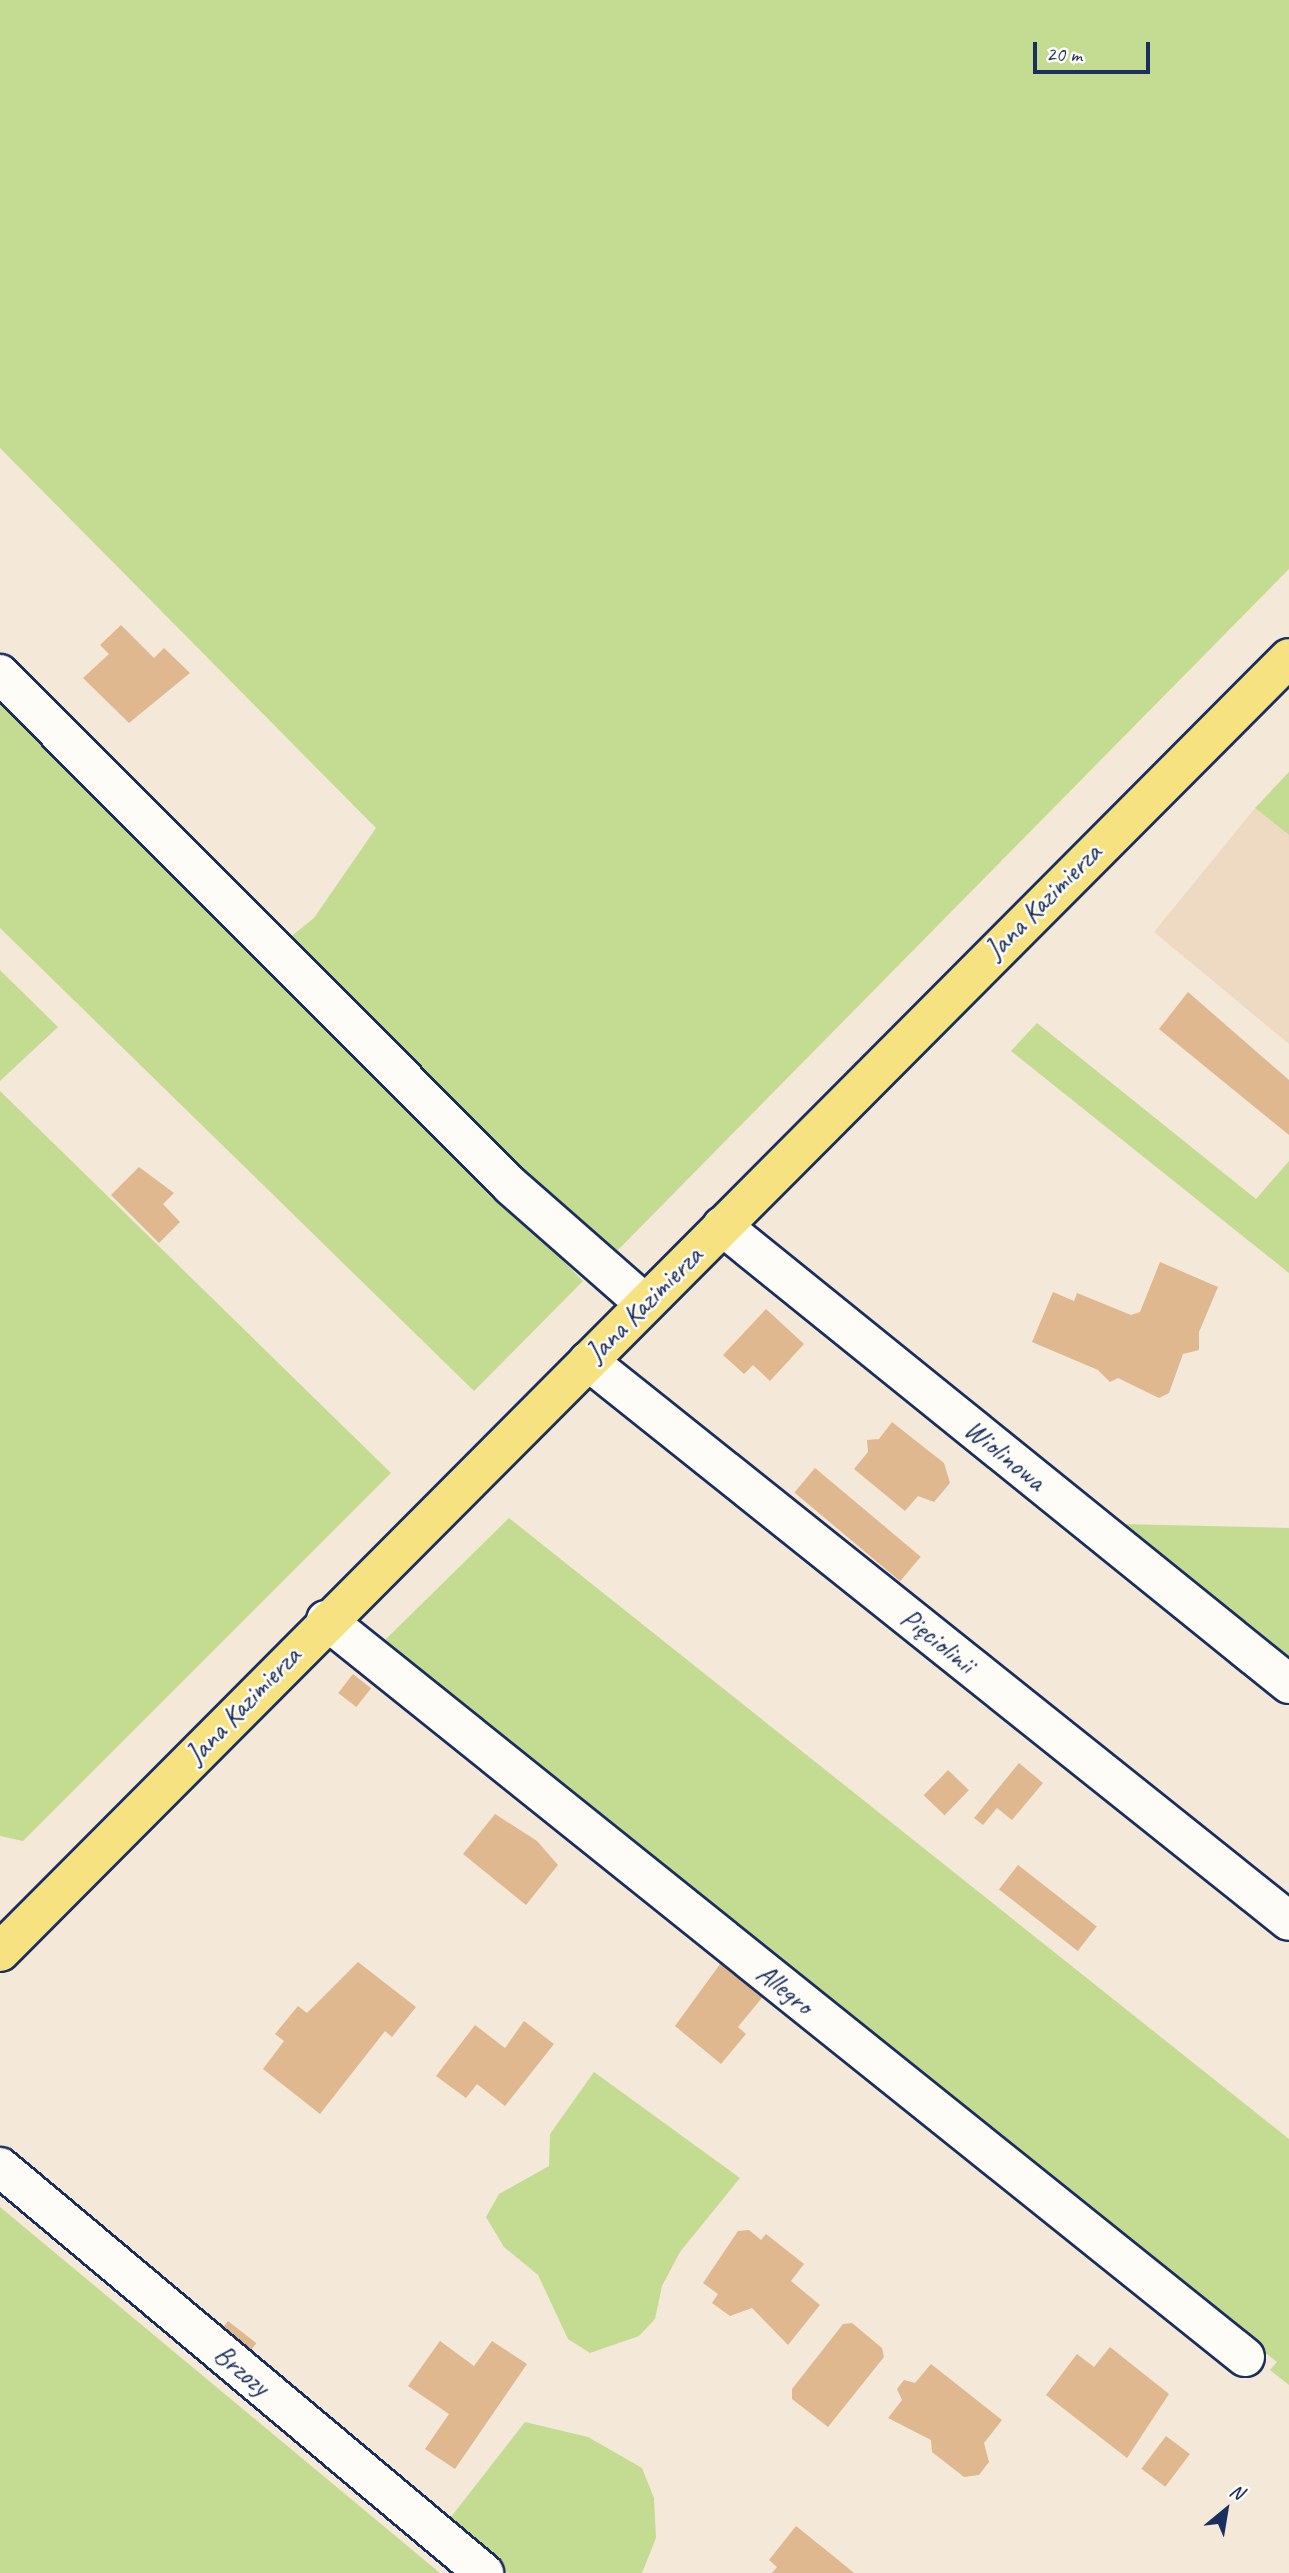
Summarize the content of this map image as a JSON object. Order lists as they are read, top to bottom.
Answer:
{
  "streets": {
    "main road": ["Jana Kazimierza"],
    "street": [
      "Wiolinowa",
      "Pięciolinii",
      "Allegro",
      "Brzozy"
    ]
  },
  "crossings": [
    ["Jana Kazimierza", "Wiolinowa"],
    ["Jana Kazimierza", "Pięciolinii"],
    ["Jana Kazimierza", "Allegro"]
  ],
  "scale_bar": "20 m",
  "north": "top right"
}
